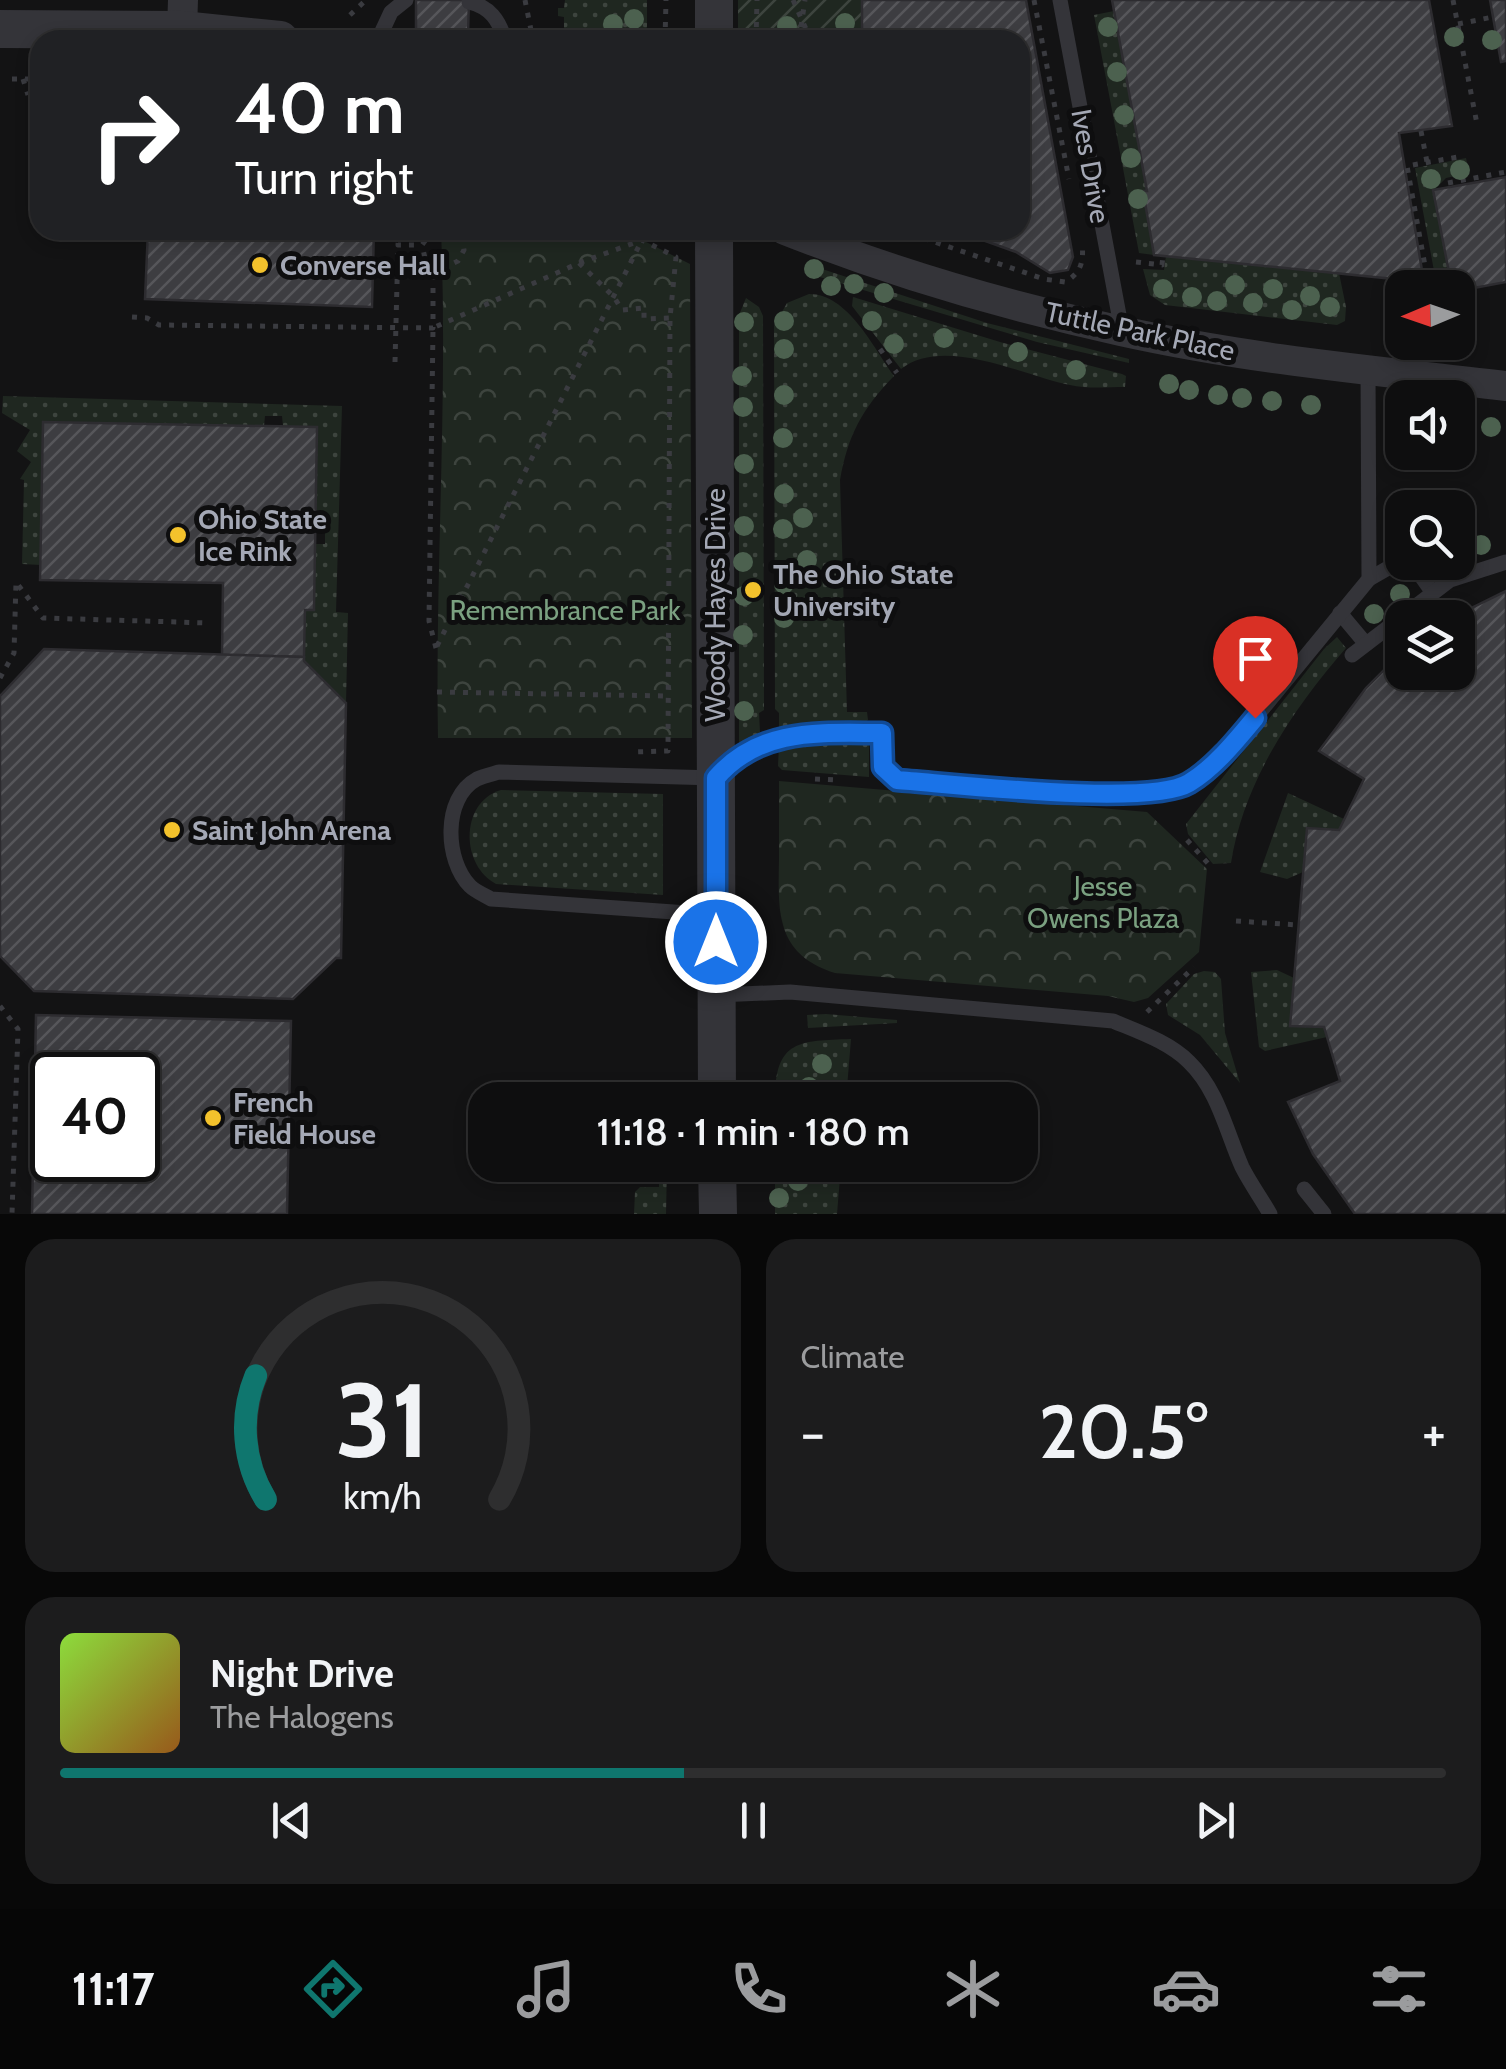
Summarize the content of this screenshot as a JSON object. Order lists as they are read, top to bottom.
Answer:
{
  "streets": {
    "street": ["Tuttle Park Place", "Woody Hayes Drive"],
    "lane": ["Ives Drive"]
  },
  "crossings": [
    ["Ives Drive", "Tuttle Park Place"]
  ],
  "parks": ["Remembrance Park", "Jesse Owens Plaza"],
  "places": [
    "Converse Hall",
    "Ohio State Ice Rink",
    "The Ohio State University",
    "Saint John Arena",
    "French Field House"
  ],
  "north": "left",
  "page": {
    "turn": ["40 m", "Turn right"],
    "limit": "40",
    "trip": "11:18 · 1 min · 180 m",
    "tile": "Climate",
    "heat": ["−", "20.5°", "+"],
    "song": ["Night Drive", "The Halogens"],
    "tabs": "11:17",
    "gauge": ["31", "km/h"]
  }
}
